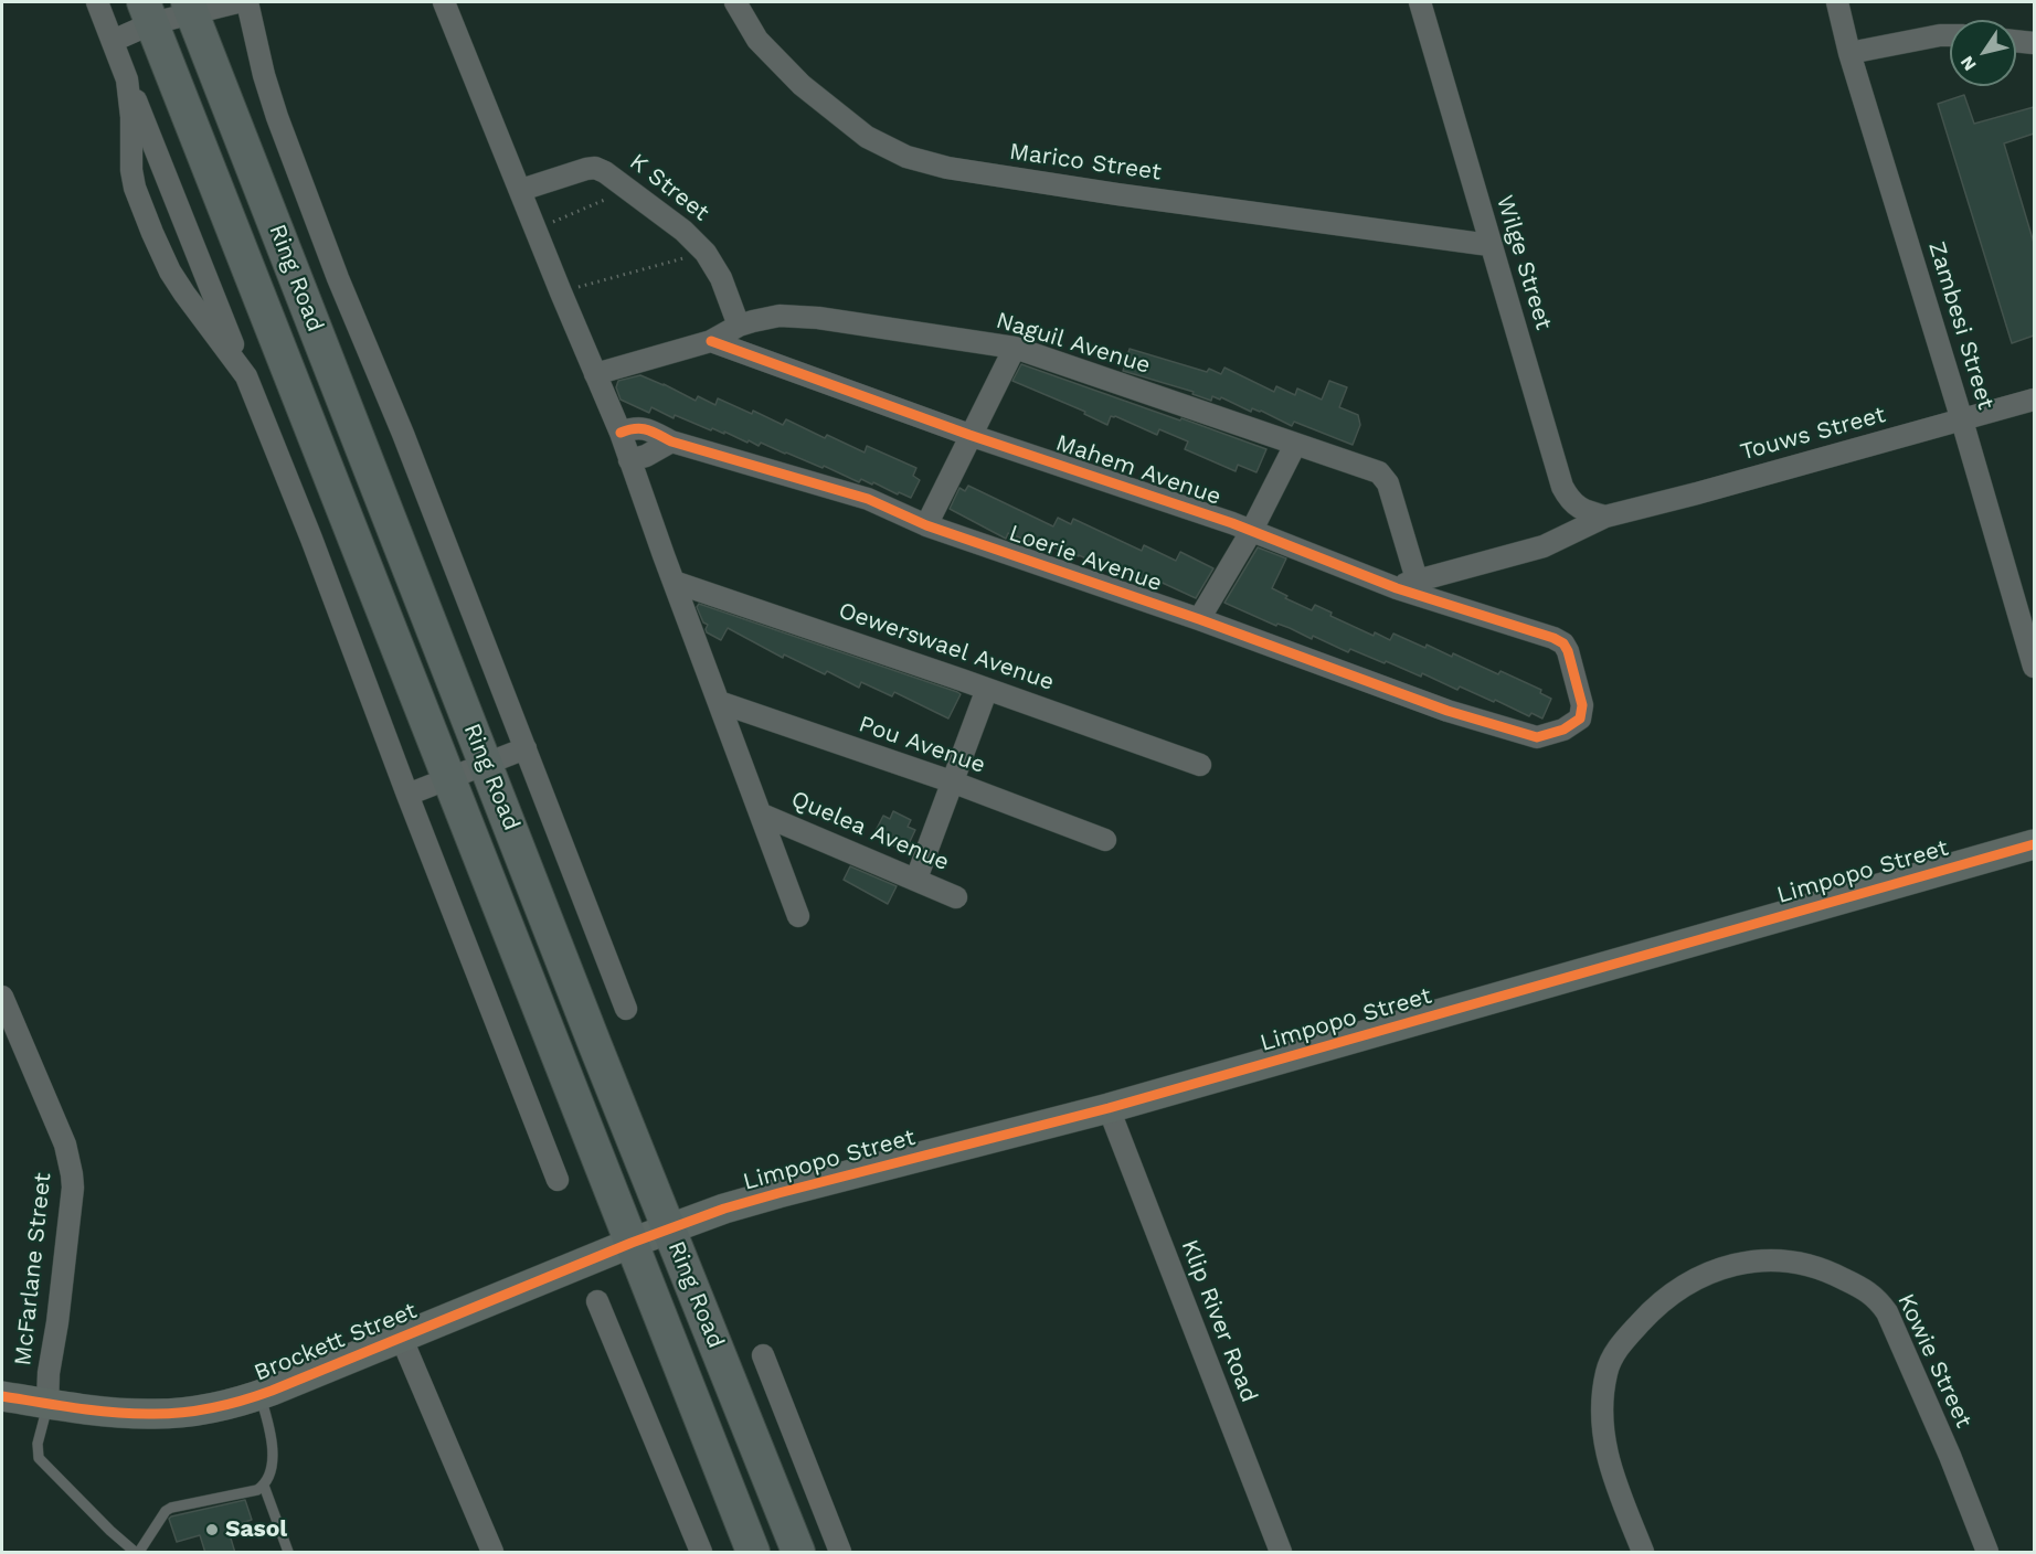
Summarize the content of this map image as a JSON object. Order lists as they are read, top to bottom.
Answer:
{
  "streets": {
    "main road": ["Ring Road"],
    "street": [
      "Marico Street",
      "K Street",
      "Wilge Street",
      "Zambesi Street",
      "Naguil Avenue",
      "Touws Street",
      "Mahem Avenue",
      "Loerie Avenue",
      "Oewerswael Avenue",
      "Pou Avenue",
      "Quelea Avenue",
      "Limpopo Street",
      "McFarlane Street",
      "Klip River Road",
      "Brockett Street",
      "Kowie Street"
    ]
  },
  "crossings": [
    ["Marico Street", "Wilge Street"],
    ["K Street", "Naguil Avenue"],
    ["Wilge Street", "Touws Street"],
    ["Ring Road", "Limpopo Street"],
    ["Ring Road", "Brockett Street"],
    ["Zambesi Street", "Touws Street"],
    ["Naguil Avenue", "Touws Street"],
    ["Naguil Avenue", "Mahem Avenue"],
    ["Touws Street", "Mahem Avenue"],
    ["Mahem Avenue", "Loerie Avenue"],
    ["Limpopo Street", "Klip River Road"],
    ["Limpopo Street", "Brockett Street"],
    ["McFarlane Street", "Brockett Street"]
  ],
  "places": ["Sasol"],
  "north": "bottom left"
}
